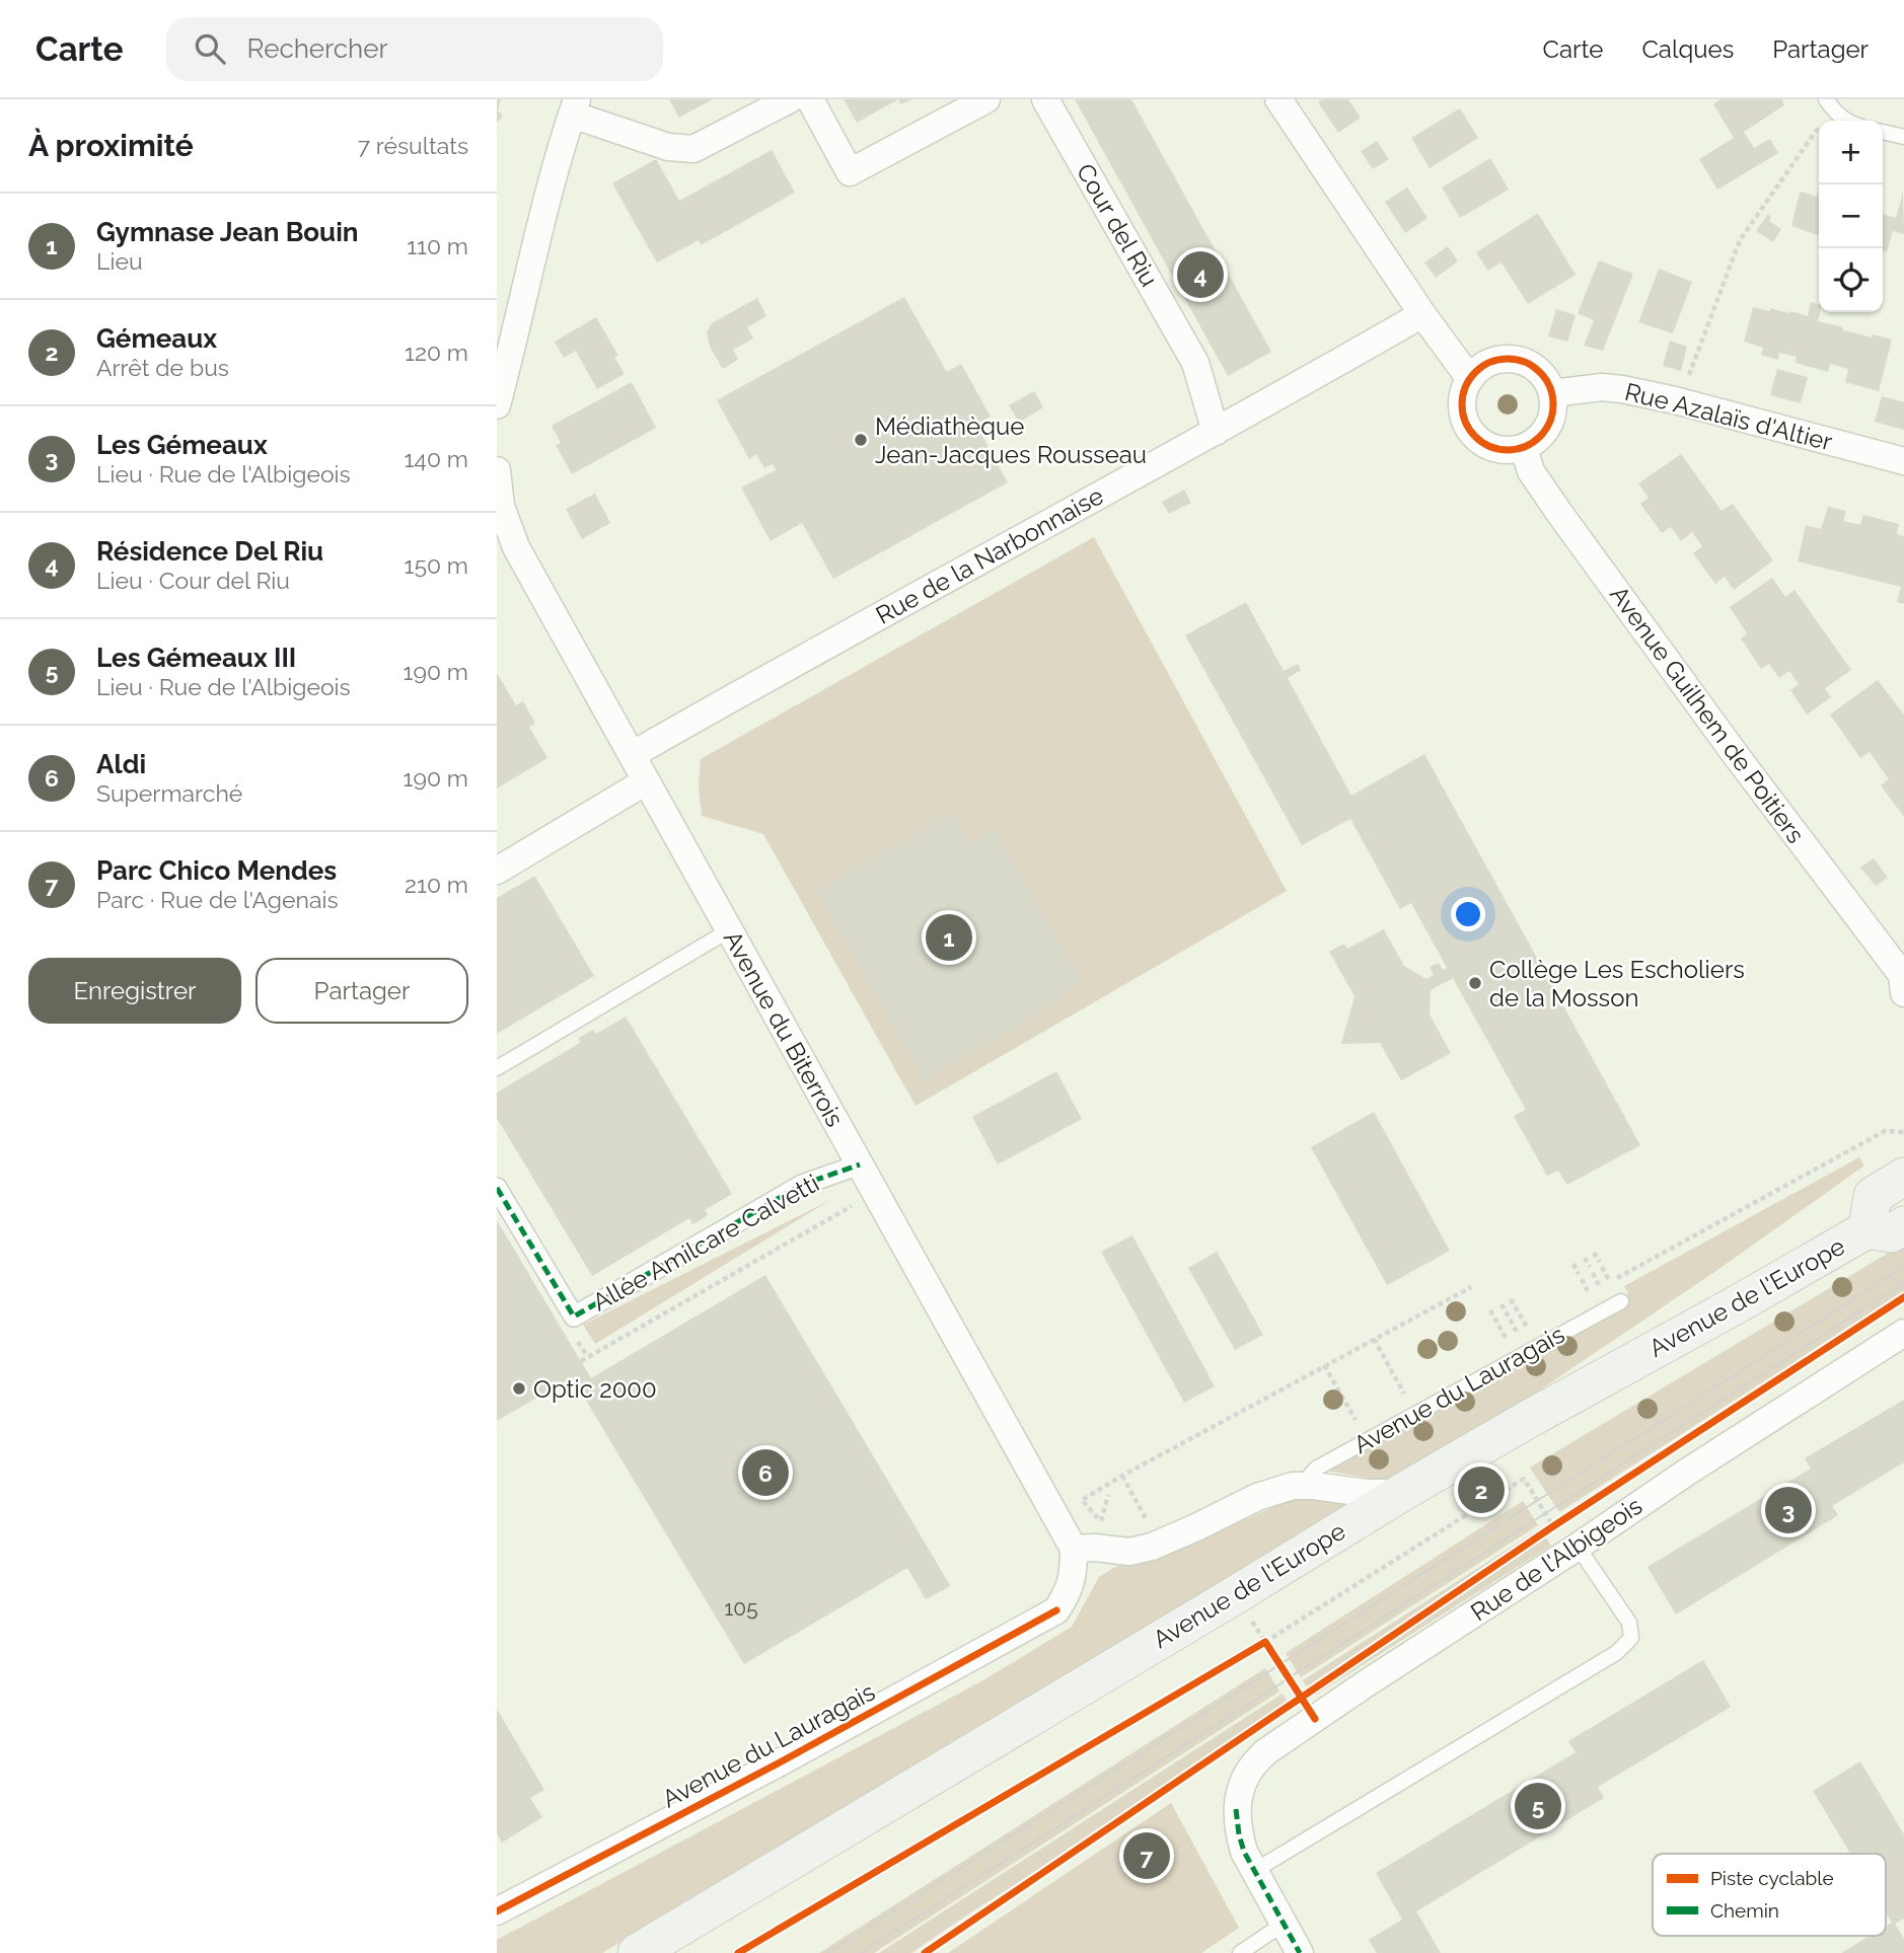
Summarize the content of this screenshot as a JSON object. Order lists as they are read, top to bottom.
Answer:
{
  "streets": {
    "main road": ["Avenue de l'Europe"],
    "street": [
      "Cour del Riu",
      "Rue Azalaïs d'Altier",
      "Rue de la Narbonnaise",
      "Avenue Guilhem de Poitiers",
      "Avenue du Biterrois",
      "Allée Amilcare Calvetti",
      "Avenue du Lauragais",
      "Rue de l'Albigeois"
    ]
  },
  "crossings": [
    ["Cour del Riu", "Rue de la Narbonnaise"],
    ["Rue Azalaïs d'Altier", "Avenue Guilhem de Poitiers"],
    ["Rue de la Narbonnaise", "Avenue du Biterrois"],
    ["Avenue du Biterrois", "Allée Amilcare Calvetti"],
    ["Avenue du Biterrois", "Avenue du Lauragais"],
    ["Avenue de l'Europe", "Avenue du Lauragais"]
  ],
  "places": ["Médiathèque Jean-Jacques Rousseau", "Collège Les Escholiers de la Mosson", "Optic 2000"],
  "house_numbers": ["105"],
  "legend": ["Piste cyclable", "Chemin"],
  "page": {
    "header": "Carte",
    "search": "Rechercher",
    "nav": ["Carte", "Calques", "Partager"],
    "heading": ["À proximité", "7 résultats"],
    "map_buttons": ["+", "−"],
    "list": [
      {
        "mark": "1",
        "name": "Gymnase Jean Bouin",
        "note": "Lieu",
        "value": "110 m"
      },
      {
        "mark": "2",
        "name": "Gémeaux",
        "note": "Arrêt de bus",
        "value": "120 m"
      },
      {
        "mark": "3",
        "name": "Les Gémeaux",
        "note": "Lieu · Rue de l'Albigeois",
        "value": "140 m"
      },
      {
        "mark": "4",
        "name": "Résidence Del Riu",
        "note": "Lieu · Cour del Riu",
        "value": "150 m"
      },
      {
        "mark": "5",
        "name": "Les Gémeaux III",
        "note": "Lieu · Rue de l'Albigeois",
        "value": "190 m"
      },
      {
        "mark": "6",
        "name": "Aldi",
        "note": "Supermarché",
        "value": "190 m"
      },
      {
        "mark": "7",
        "name": "Parc Chico Mendes",
        "note": "Parc · Rue de l'Agenais",
        "value": "210 m"
      }
    ],
    "pins": [
      "4",
      "1",
      "6",
      "2",
      "3",
      "5",
      "7"
    ],
    "buttons": ["Enregistrer", "Partager"]
  }
}
